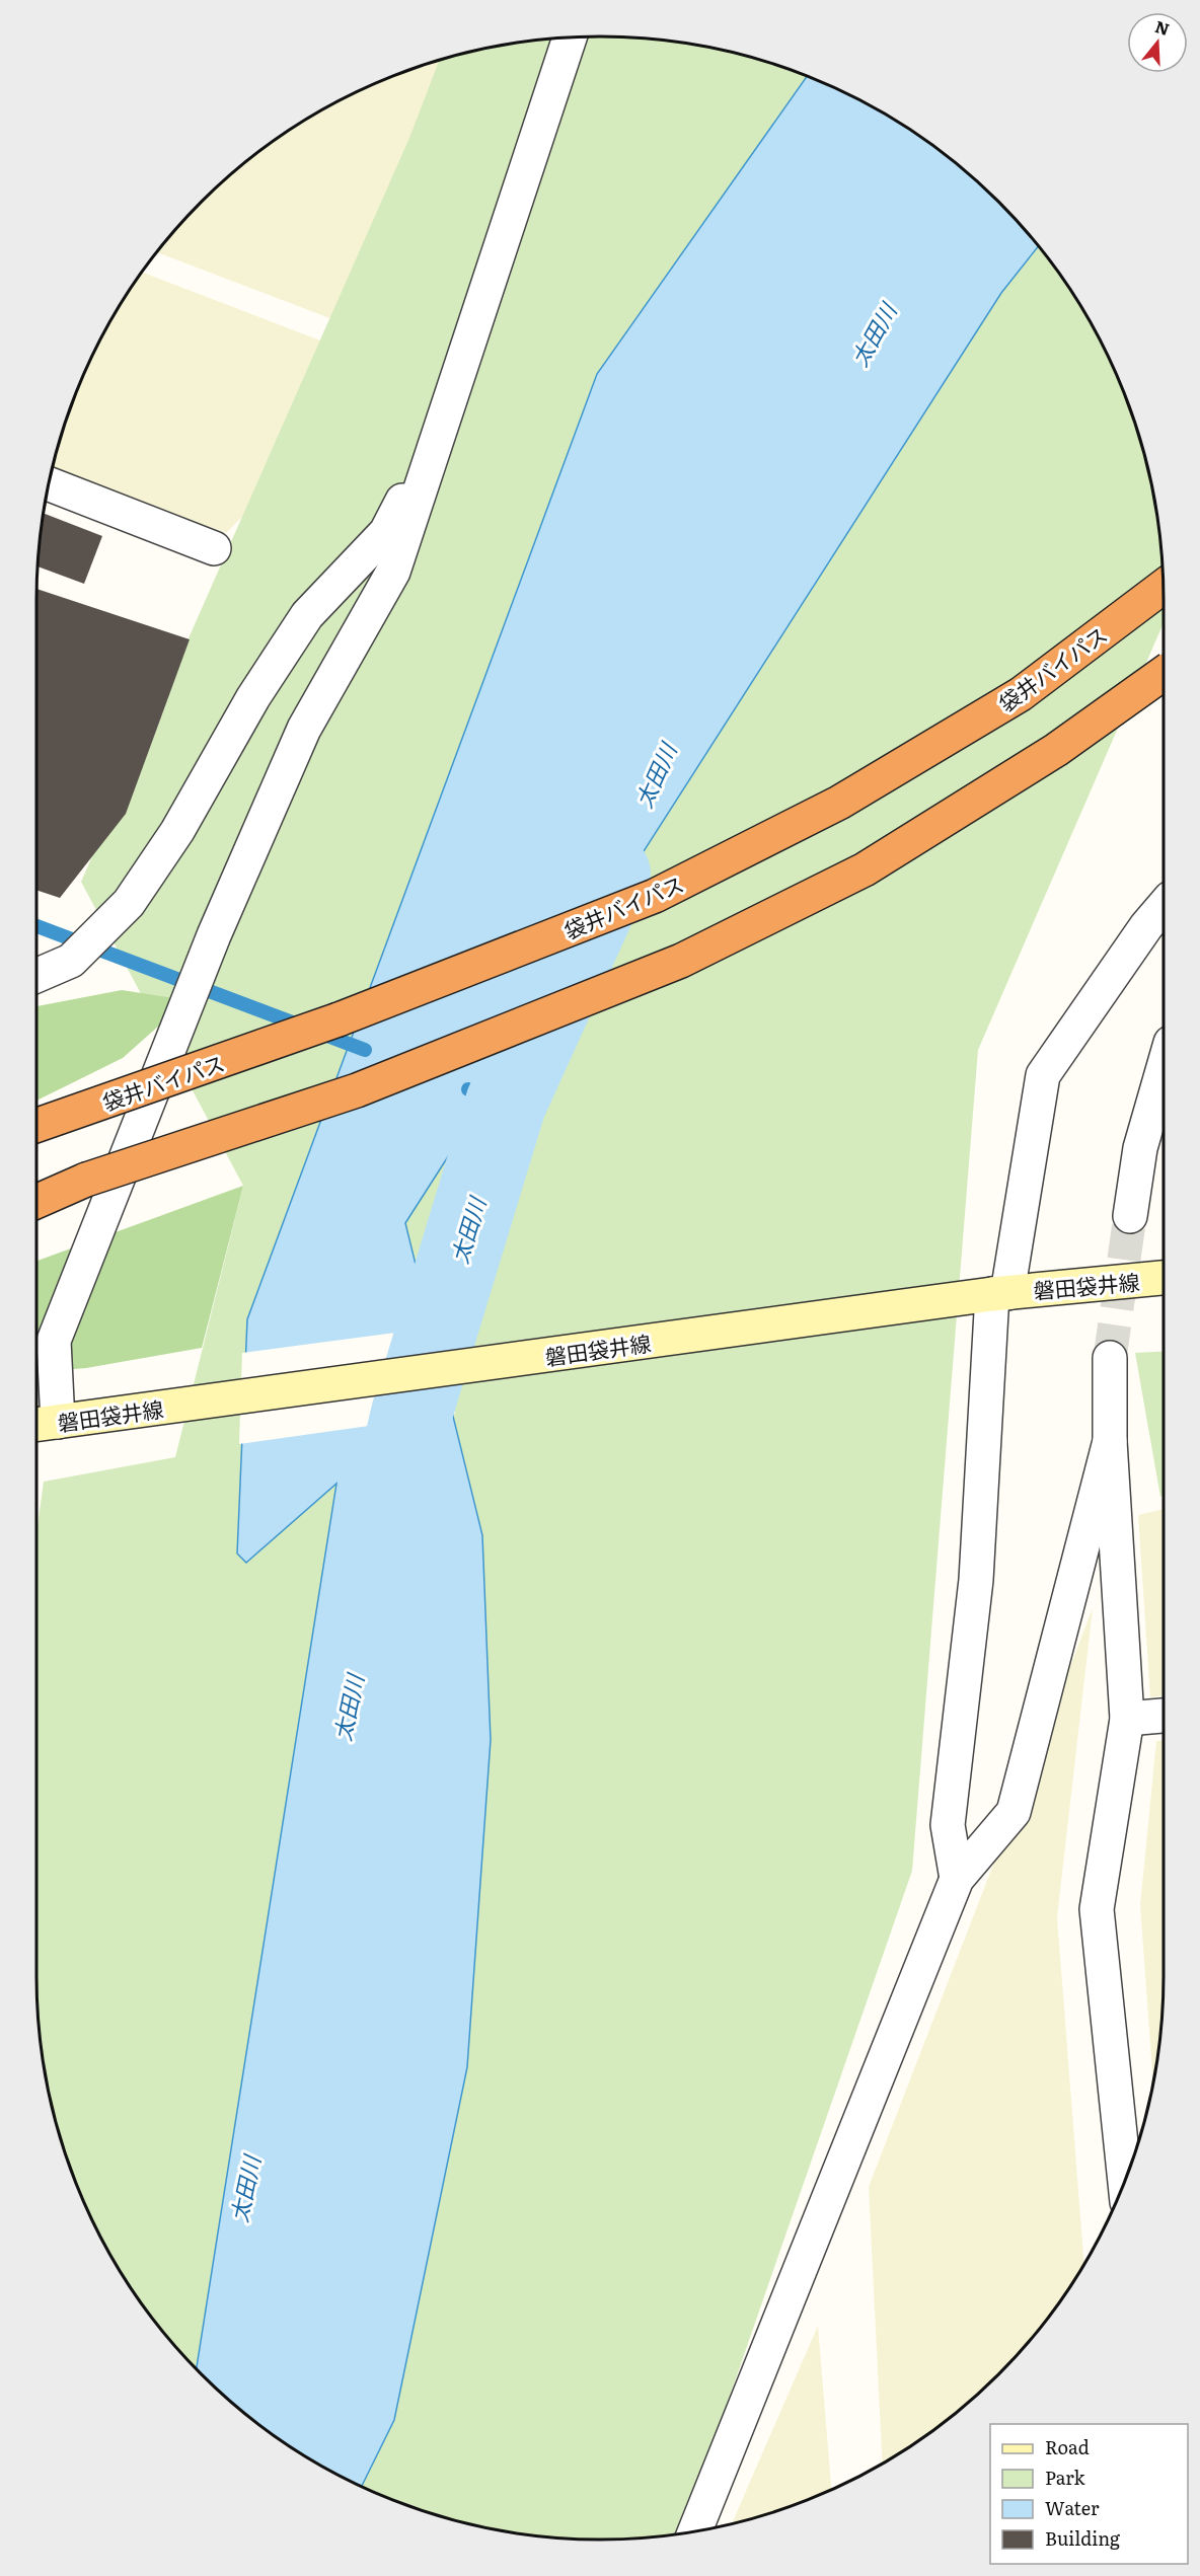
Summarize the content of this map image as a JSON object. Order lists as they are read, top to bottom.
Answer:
{
  "streets": {
    "highway": ["袋井バイパス"],
    "main road": ["磐田袋井線"]
  },
  "water": ["太田川"],
  "legend": [
    "Road",
    "Park",
    "Water",
    "Building"
  ],
  "north": "top"
}
